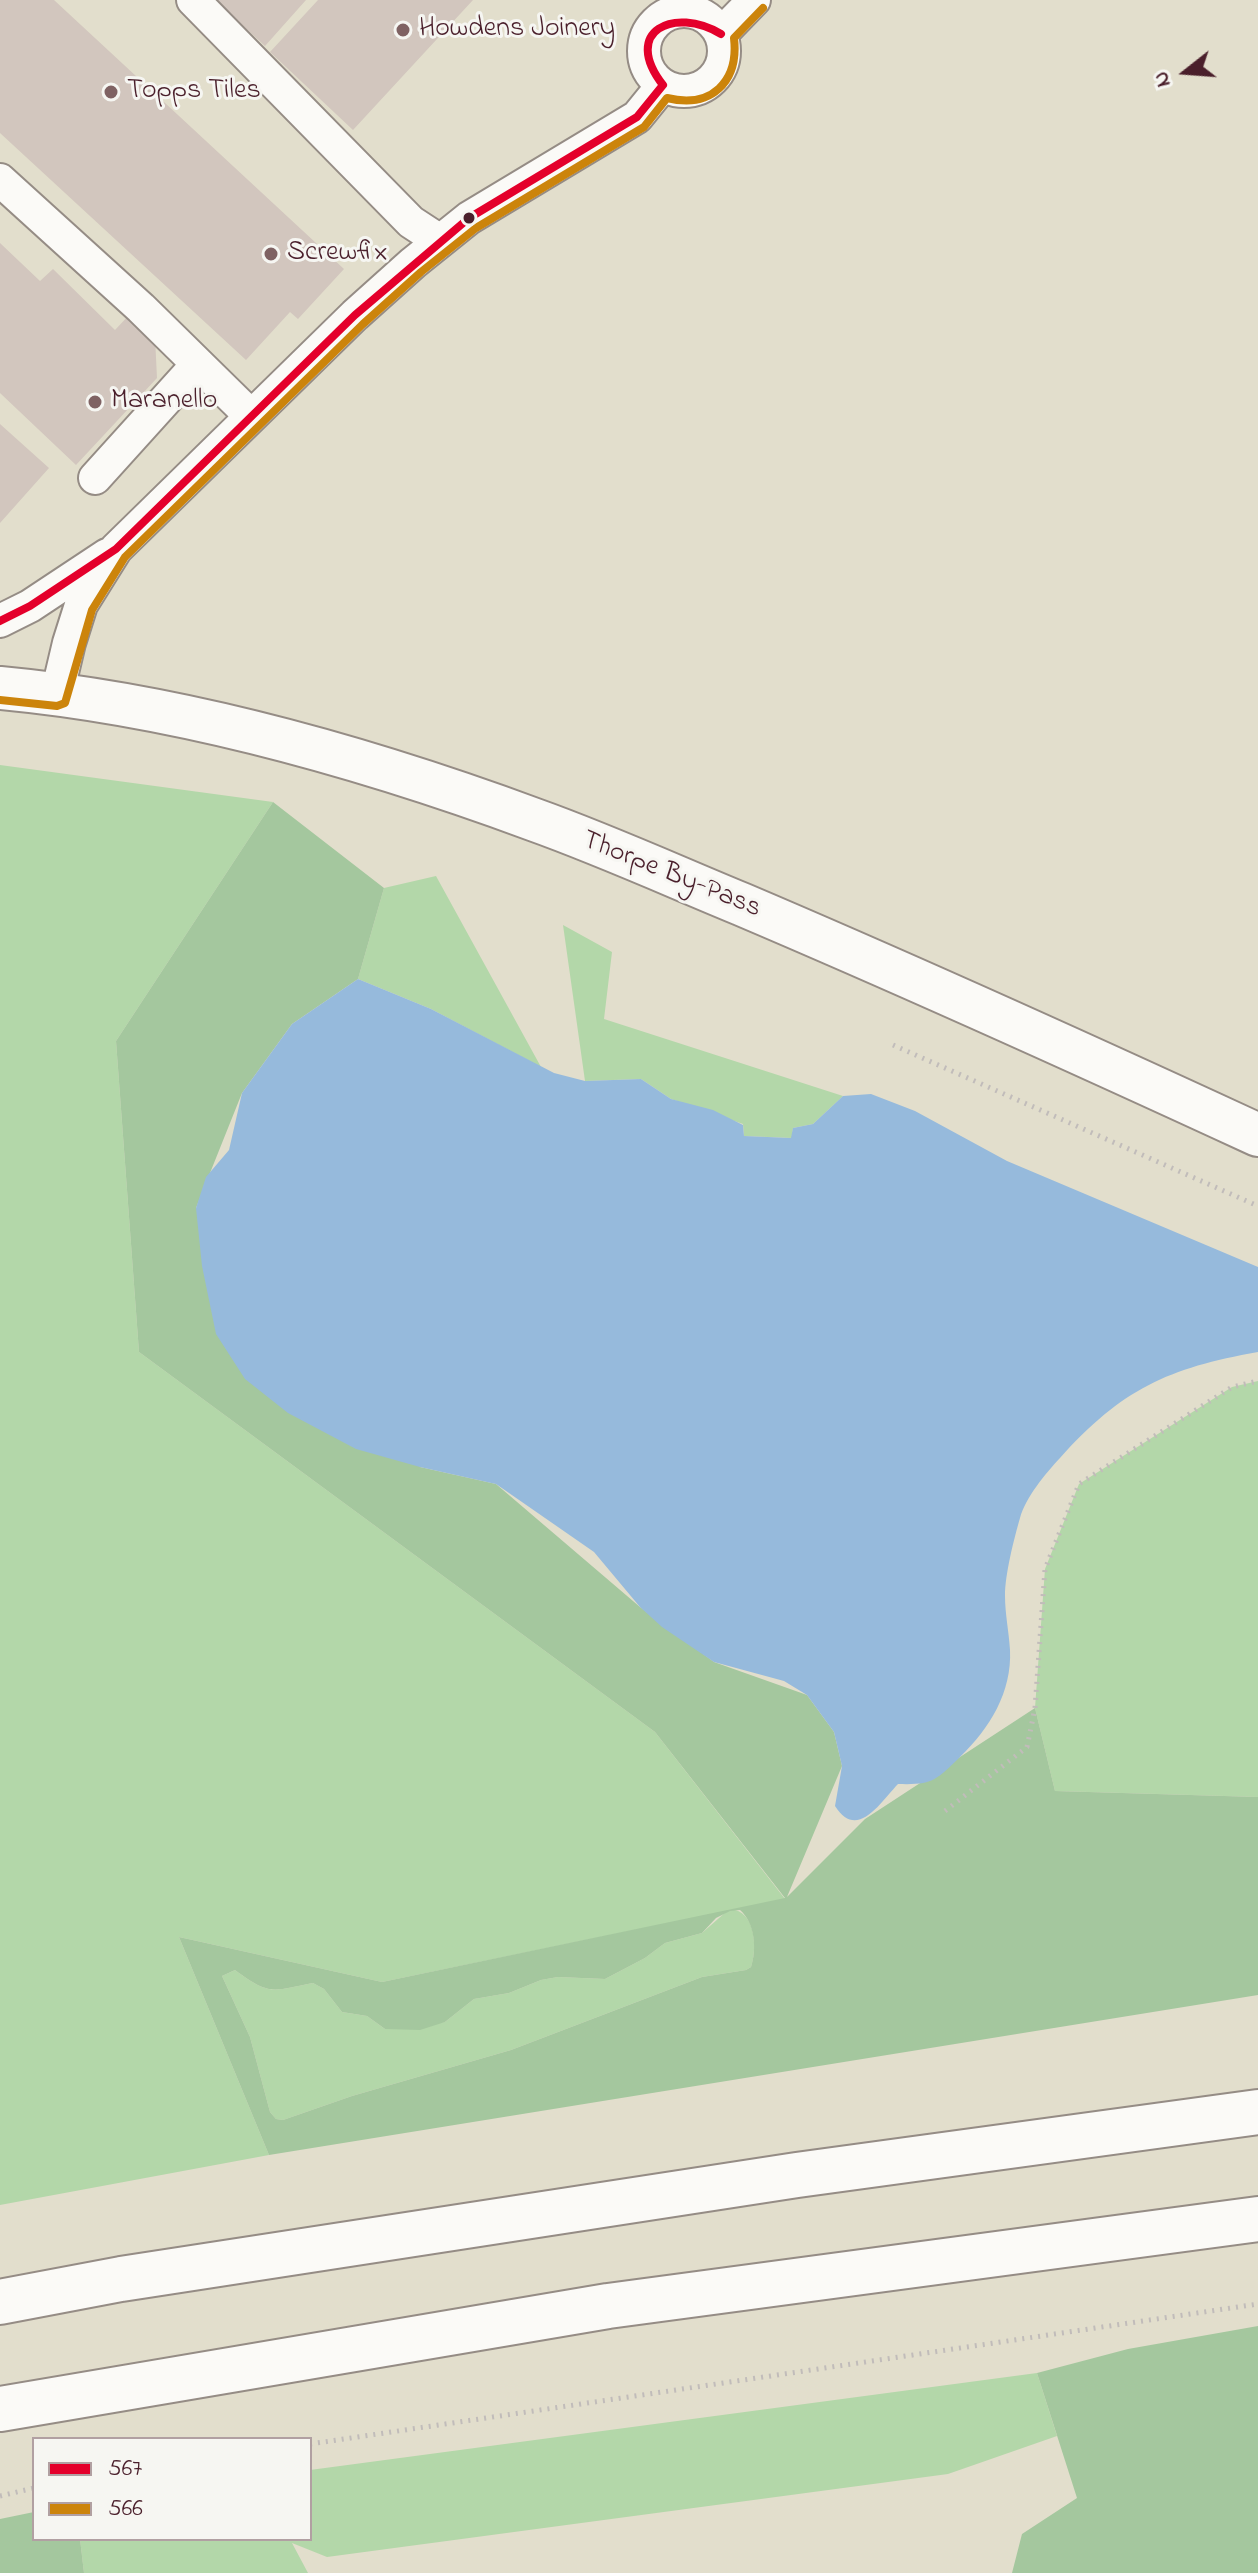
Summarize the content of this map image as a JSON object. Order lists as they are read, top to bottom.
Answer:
{
  "streets": {
    "main road": ["Thorpe By-Pass"]
  },
  "places": [
    "Howdens Joinery",
    "Topps Tiles",
    "Screwfix",
    "Maranello"
  ],
  "lines": ["transit line 566", "transit line 567"],
  "legend": ["567", "566"],
  "north": "left"
}
